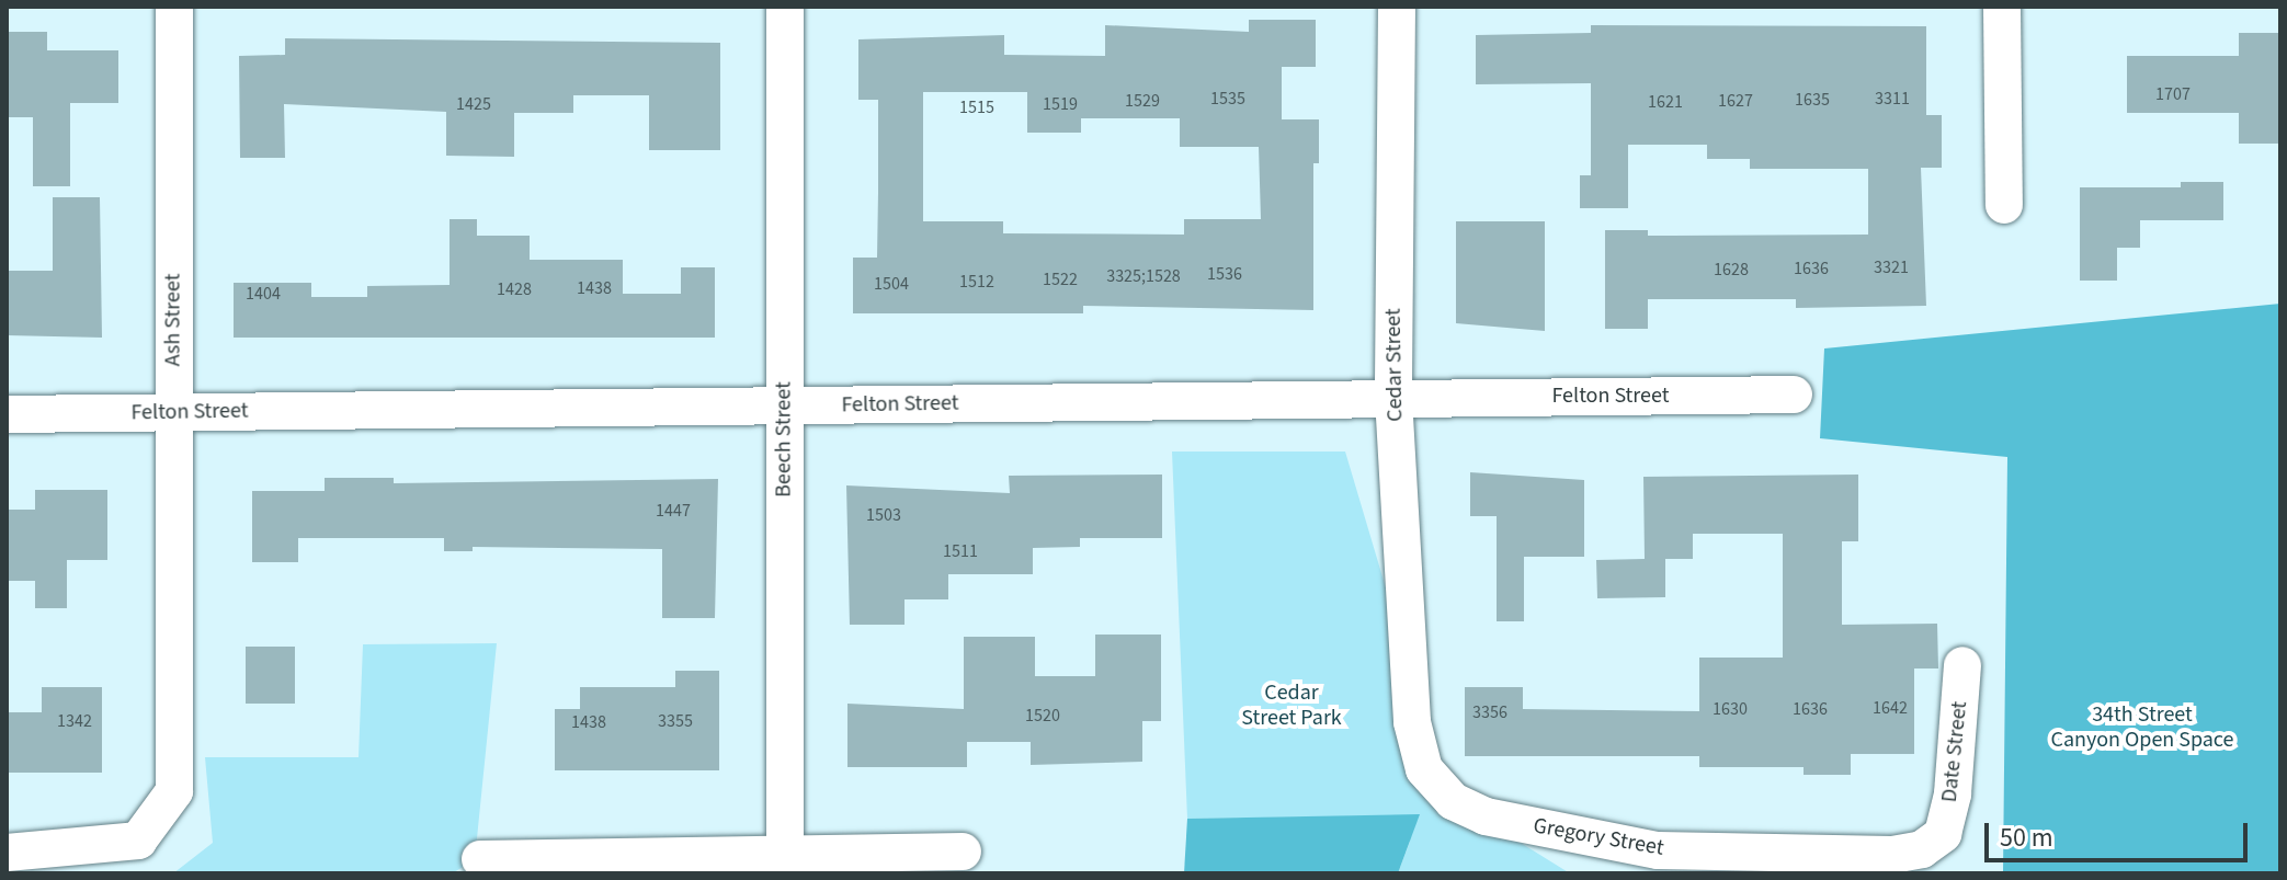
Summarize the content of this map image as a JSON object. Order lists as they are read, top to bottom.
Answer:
{
  "streets": {
    "street": [
      "Ash Street",
      "Cedar Street",
      "Felton Street",
      "Beech Street",
      "Date Street",
      "Gregory Street"
    ]
  },
  "crossings": [
    ["Ash Street", "Felton Street"],
    ["Cedar Street", "Felton Street"],
    ["Cedar Street", "Gregory Street"],
    ["Felton Street", "Beech Street"],
    ["Date Street", "Gregory Street"]
  ],
  "parks": ["Cedar Street Park", "34th Street Canyon Open Space"],
  "house_numbers": [
    "1707",
    "1535",
    "3311",
    "1635",
    "1529",
    "1627",
    "1621",
    "1425",
    "1519",
    "1515",
    "3321",
    "1636",
    "1628",
    "1536",
    "3325;1528",
    "1522",
    "1512",
    "1504",
    "1438",
    "1428",
    "1404",
    "1447",
    "1503",
    "1511",
    "1642",
    "1630",
    "1636",
    "3356",
    "1520",
    "1342",
    "3355",
    "1438"
  ],
  "scale_bar": "50 m"
}
